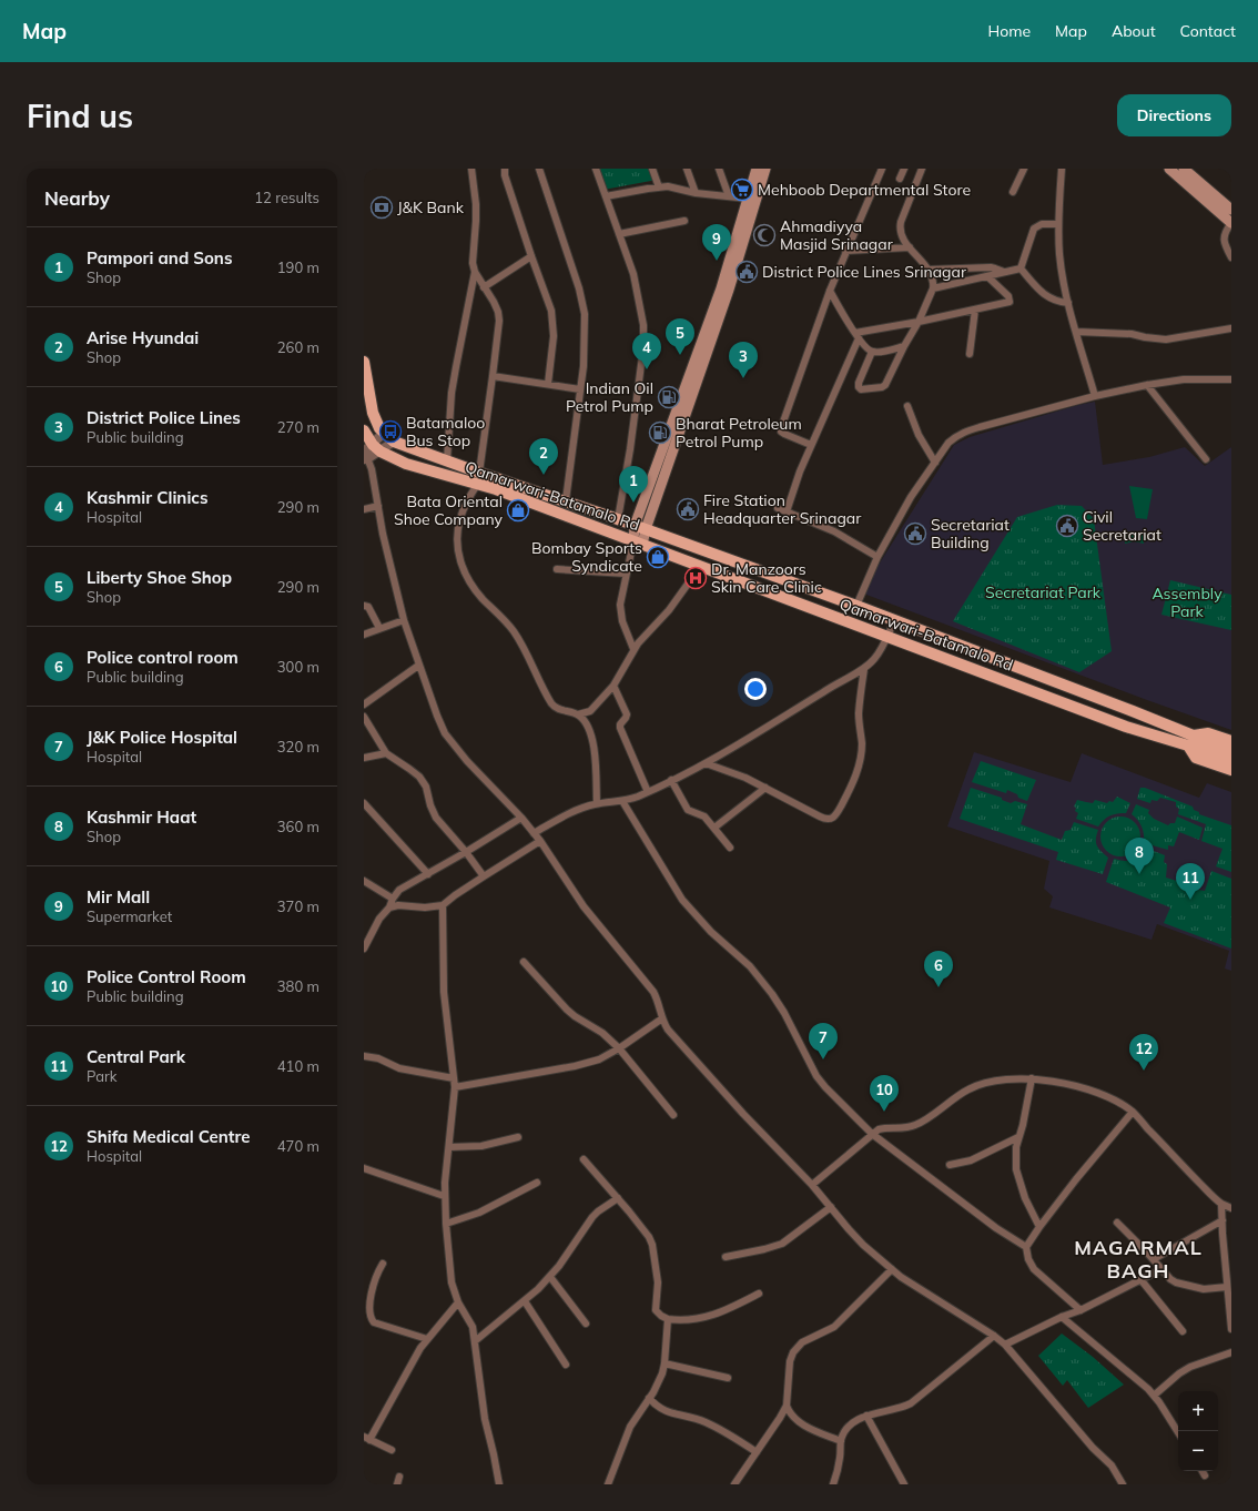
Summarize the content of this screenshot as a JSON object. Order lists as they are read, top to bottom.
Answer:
{
  "streets": {
    "main road": ["Qamarwari-Batamalo Rd"]
  },
  "districts": ["MAGARMAL BAGH"],
  "parks": ["Secretariat Park", "Assembly Park"],
  "places": {
    "supermarket": ["Mehboob Departmental Store"],
    "bank": ["J&K Bank"],
    "mosque": ["Ahmadiyya Masjid Srinagar"],
    "public building": [
      "District Police Lines Srinagar",
      "Fire Station Headquarter Srinagar",
      "Civil Secretariat",
      "Secretariat Building"
    ],
    "fuel station": ["Indian Oil Petrol Pump", "Bharat Petroleum Petrol Pump"],
    "bus stop": ["Batamaloo Bus Stop"],
    "shop": ["Bata Oriental Shoe Company", "Bombay Sports Syndicate"],
    "hospital": ["Dr. Manzoors Skin Care Clinic"]
  },
  "page": {
    "header": "Map",
    "nav": [
      "Home",
      "Map",
      "About",
      "Contact"
    ],
    "buttons": "Directions",
    "title": "Find us",
    "heading": ["Nearby", "12 results"],
    "pins": [
      "9",
      "5",
      "4",
      "3",
      "2",
      "1",
      "8",
      "11",
      "6",
      "7",
      "12",
      "10"
    ],
    "list": [
      {
        "mark": "1",
        "name": "Pampori and Sons",
        "note": "Shop",
        "value": "190 m"
      },
      {
        "mark": "2",
        "name": "Arise Hyundai",
        "note": "Shop",
        "value": "260 m"
      },
      {
        "mark": "3",
        "name": "District Police Lines",
        "note": "Public building",
        "value": "270 m"
      },
      {
        "mark": "4",
        "name": "Kashmir Clinics",
        "note": "Hospital",
        "value": "290 m"
      },
      {
        "mark": "5",
        "name": "Liberty Shoe Shop",
        "note": "Shop",
        "value": "290 m"
      },
      {
        "mark": "6",
        "name": "Police control room",
        "note": "Public building",
        "value": "300 m"
      },
      {
        "mark": "7",
        "name": "J&K Police Hospital",
        "note": "Hospital",
        "value": "320 m"
      },
      {
        "mark": "8",
        "name": "Kashmir Haat",
        "note": "Shop",
        "value": "360 m"
      },
      {
        "mark": "9",
        "name": "Mir Mall",
        "note": "Supermarket",
        "value": "370 m"
      },
      {
        "mark": "10",
        "name": "Police Control Room",
        "note": "Public building",
        "value": "380 m"
      },
      {
        "mark": "11",
        "name": "Central Park",
        "note": "Park",
        "value": "410 m"
      },
      {
        "mark": "12",
        "name": "Shifa Medical Centre",
        "note": "Hospital",
        "value": "470 m"
      }
    ],
    "map_buttons": ["+", "−"]
  }
}
